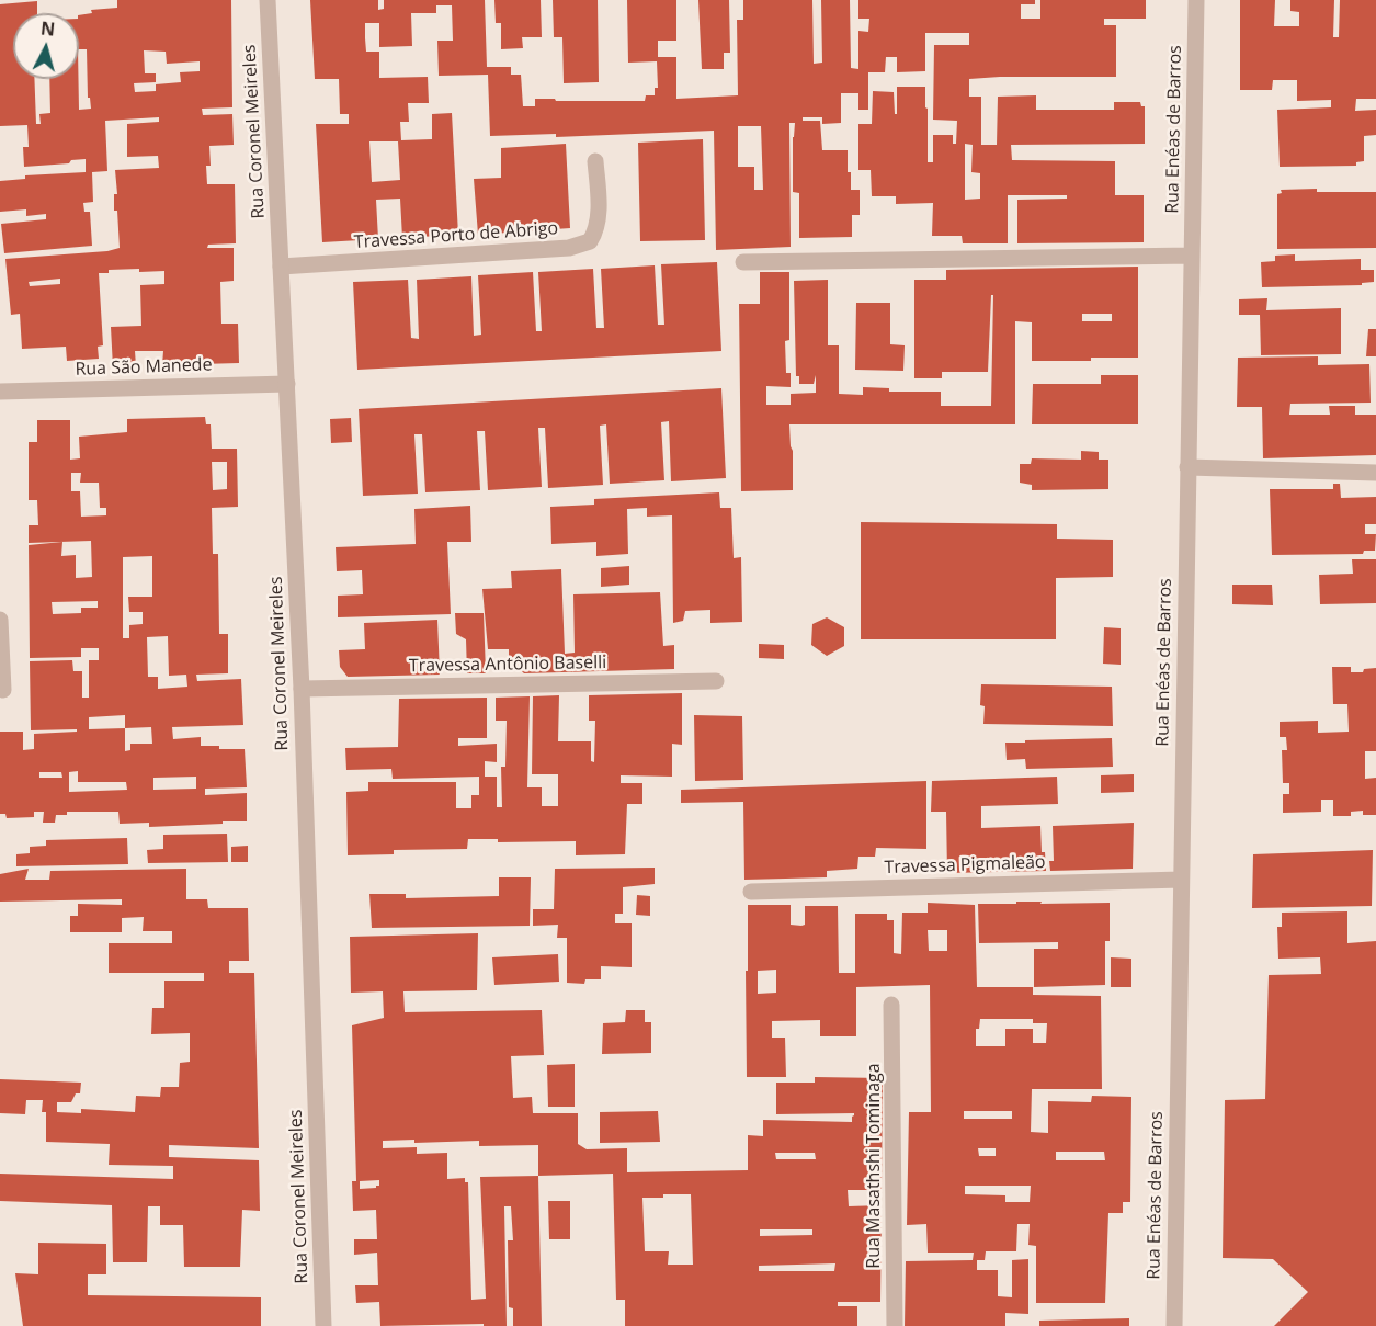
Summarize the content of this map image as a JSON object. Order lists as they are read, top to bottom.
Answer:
{
  "streets": {
    "street": [
      "Rua Enéas de Barros",
      "Rua Coronel Meireles",
      "Travessa Porto de Abrigo",
      "Rua São Manede",
      "Travessa Antônio Baselli",
      "Travessa Pigmaleão",
      "Rua Masathshi Tominaga"
    ]
  },
  "crossings": [
    ["Rua Enéas de Barros", "Travessa Pigmaleão"],
    ["Rua Coronel Meireles", "Travessa Porto de Abrigo"],
    ["Rua Coronel Meireles", "Rua São Manede"],
    ["Rua Coronel Meireles", "Travessa Antônio Baselli"]
  ],
  "north": "top"
}
